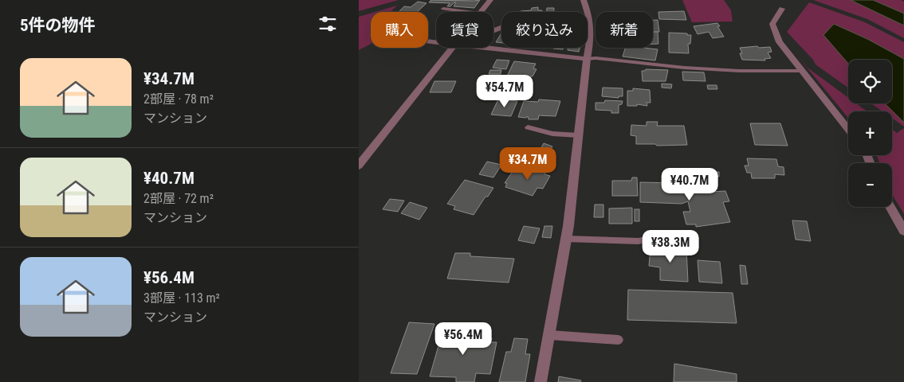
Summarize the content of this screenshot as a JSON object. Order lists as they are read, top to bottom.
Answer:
{
  "page": {
    "heading": "5件の物件",
    "chip": [
      "購入",
      "賃貸",
      "絞り込み",
      "新着"
    ],
    "list": [
      {
        "name": "¥34.7M",
        "note": "2部屋 · 78 m² · マンション"
      },
      {
        "name": "¥40.7M",
        "note": "2部屋 · 72 m² · マンション"
      },
      {
        "name": "¥56.4M",
        "note": "3部屋 · 113 m² · マンション"
      }
    ],
    "map_buttons": ["+", "−"],
    "price": [
      "¥54.7M",
      "¥34.7M",
      "¥40.7M",
      "¥38.3M",
      "¥56.4M"
    ]
  }
}
